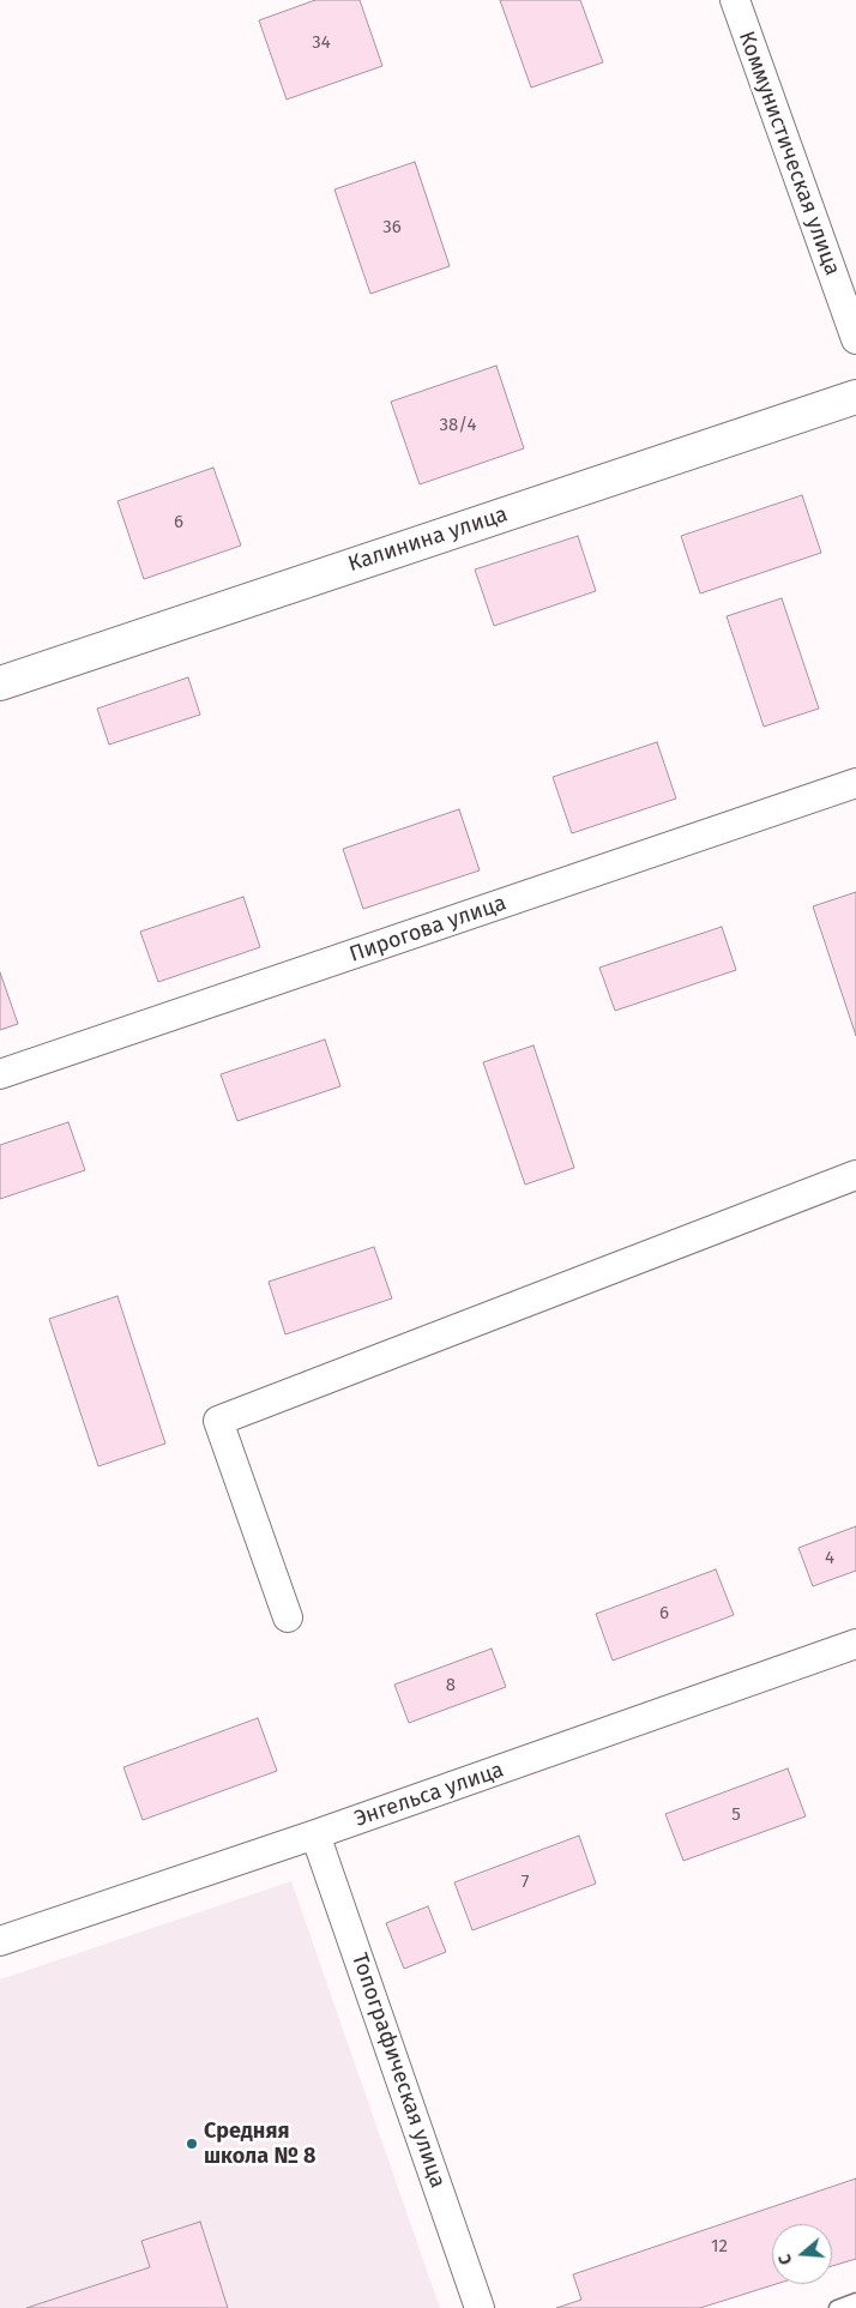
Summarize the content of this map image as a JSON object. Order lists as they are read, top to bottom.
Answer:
{
  "streets": {
    "street": [
      "Коммунистическая улица",
      "Калинина улица",
      "Пирогова улица",
      "Энгельса улица",
      "Топографическая улица"
    ]
  },
  "crossings": [
    ["Энгельса улица", "Топографическая улица"]
  ],
  "places": ["Средняя школа № 8"],
  "house_numbers": [
    "34",
    "36",
    "38/4",
    "6",
    "4",
    "6",
    "8",
    "5",
    "7",
    "12"
  ],
  "north": "left"
}
